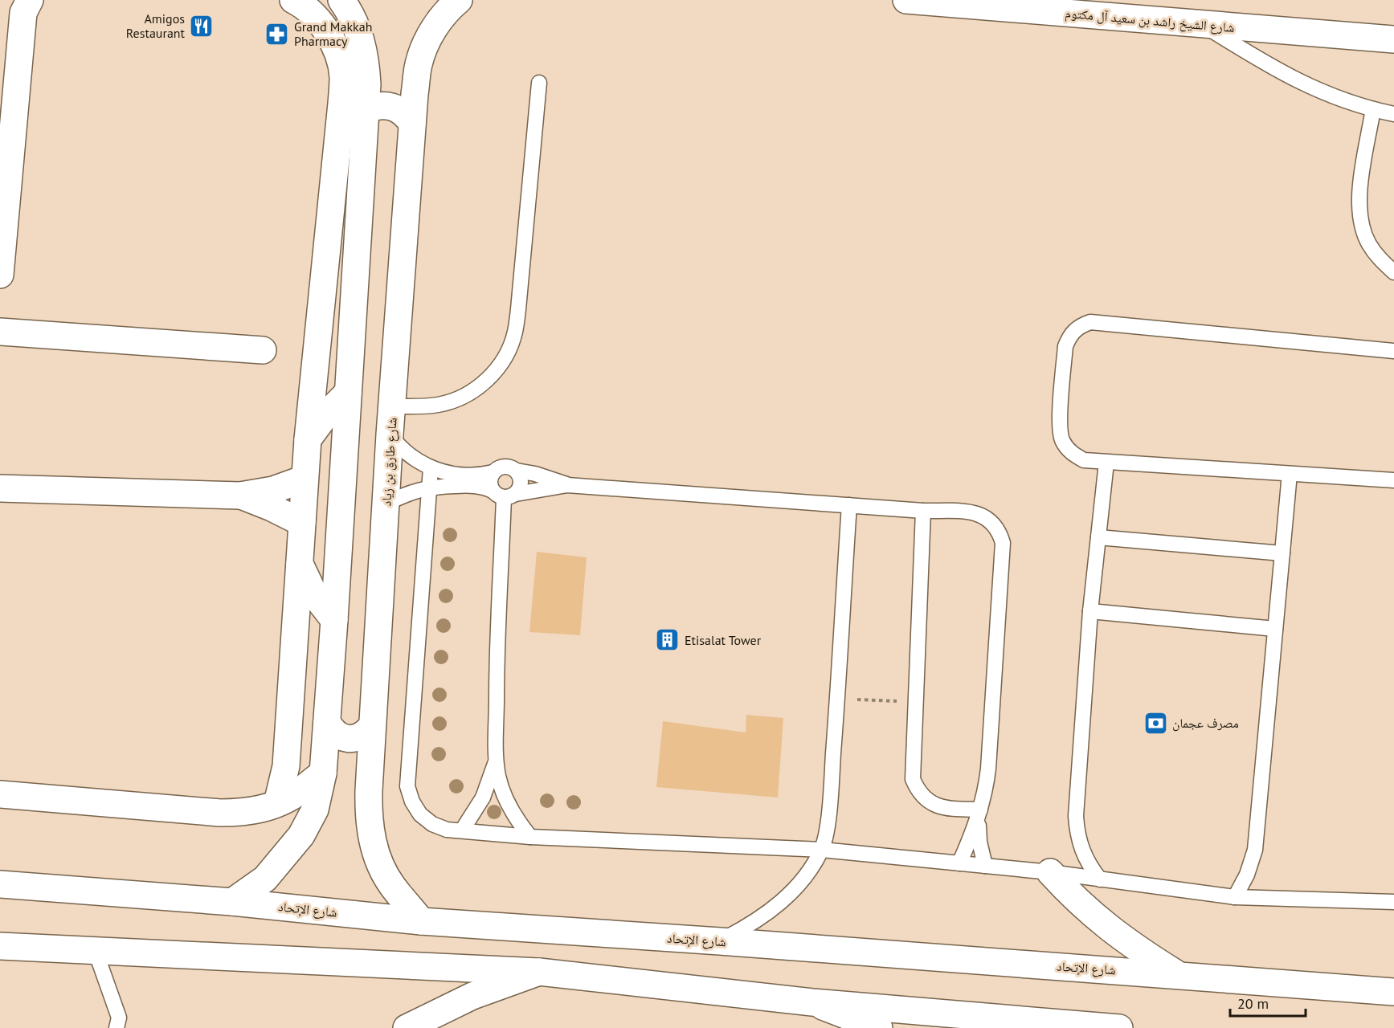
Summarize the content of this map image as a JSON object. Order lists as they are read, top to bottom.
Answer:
{
  "streets": {
    "main road": ["شارع الشيخ راشد بن سعيد آل مكتوم", "شارع طارق بن زياد", "شارع الإتحاد"]
  },
  "crossings": [
    ["شارع طارق بن زياد", "شارع الإتحاد"]
  ],
  "places": {
    "restaurant": ["Amigos Restaurant"],
    "pharmacy": ["Grand Makkah Pharmacy"],
    "building": ["Etisalat Tower"],
    "bank": ["مصرف عجمان"]
  },
  "scale_bar": "20 m"
}
